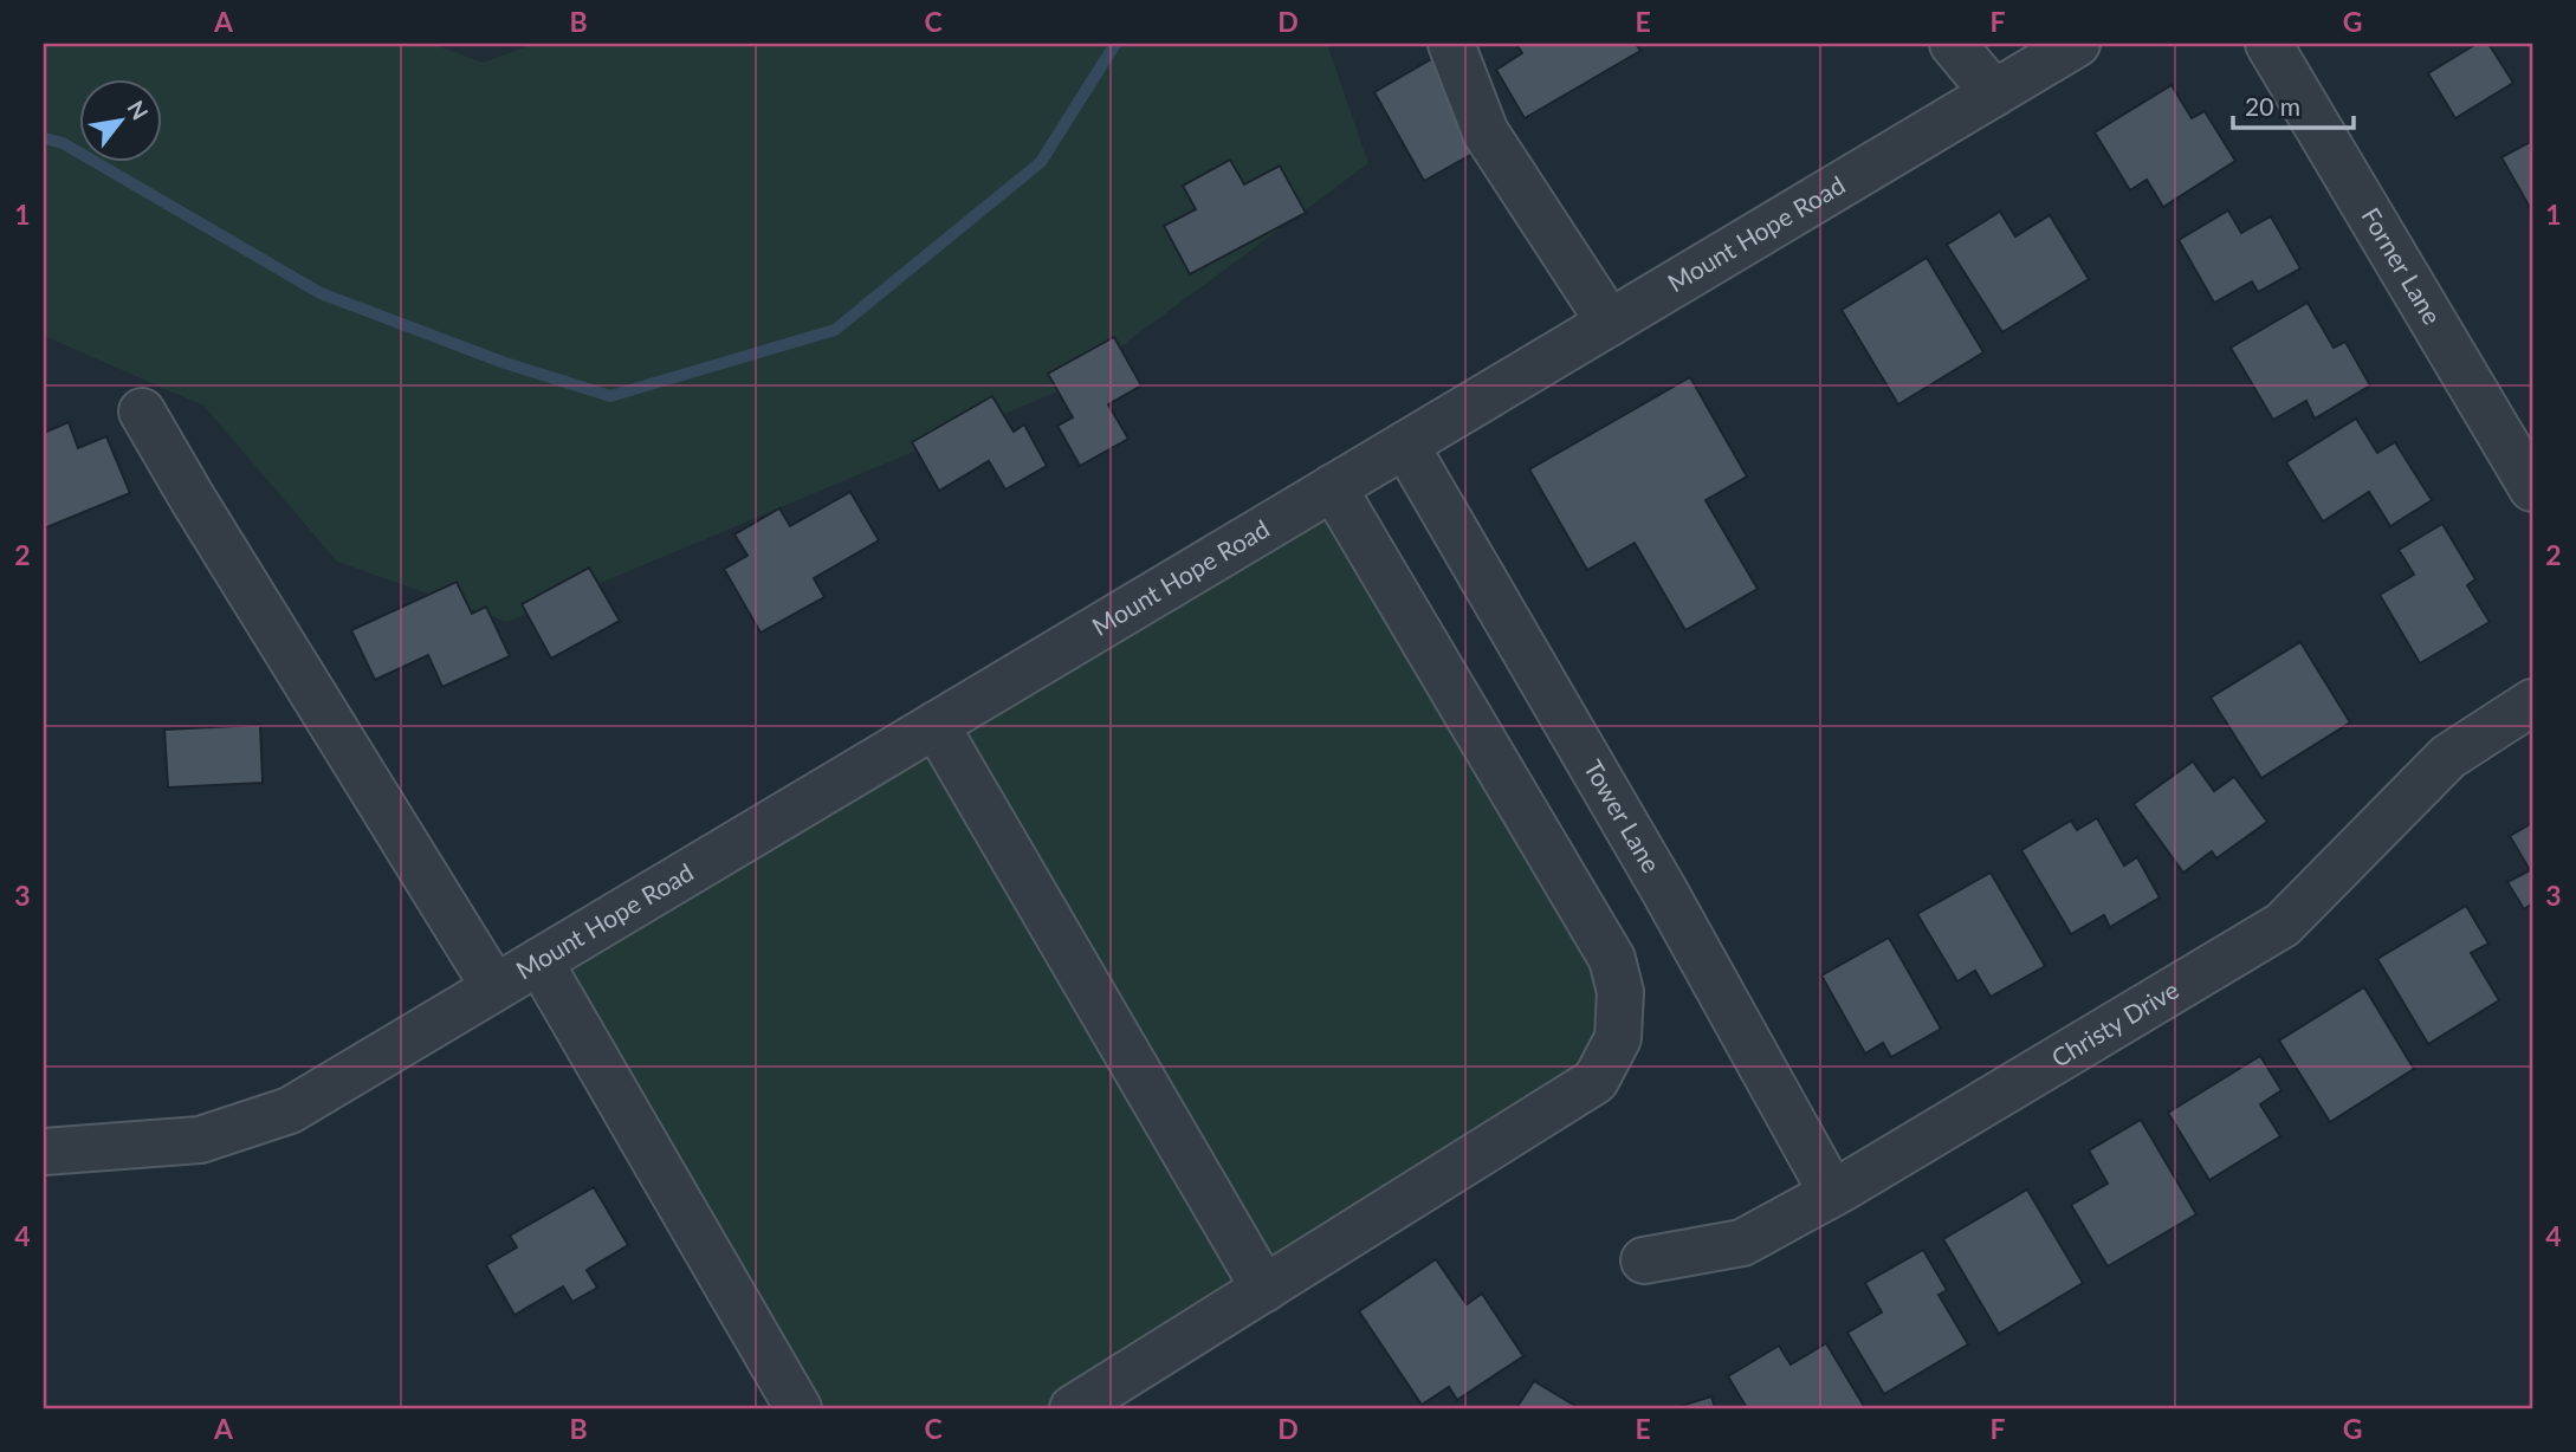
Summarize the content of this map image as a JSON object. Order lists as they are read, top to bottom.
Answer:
{
  "streets": {
    "street": [
      "Mount Hope Road",
      "Forner Lane",
      "Tower Lane",
      "Christy Drive"
    ]
  },
  "crossings": [
    ["Mount Hope Road", "Tower Lane"],
    ["Tower Lane", "Christy Drive"]
  ],
  "scale_bar": "20 m",
  "north": "top right",
  "grid": {
    "columns": [
      "A",
      "B",
      "C",
      "D",
      "E",
      "F",
      "G"
    ],
    "rows": [
      "1",
      "2",
      "3",
      "4"
    ]
  }
}
